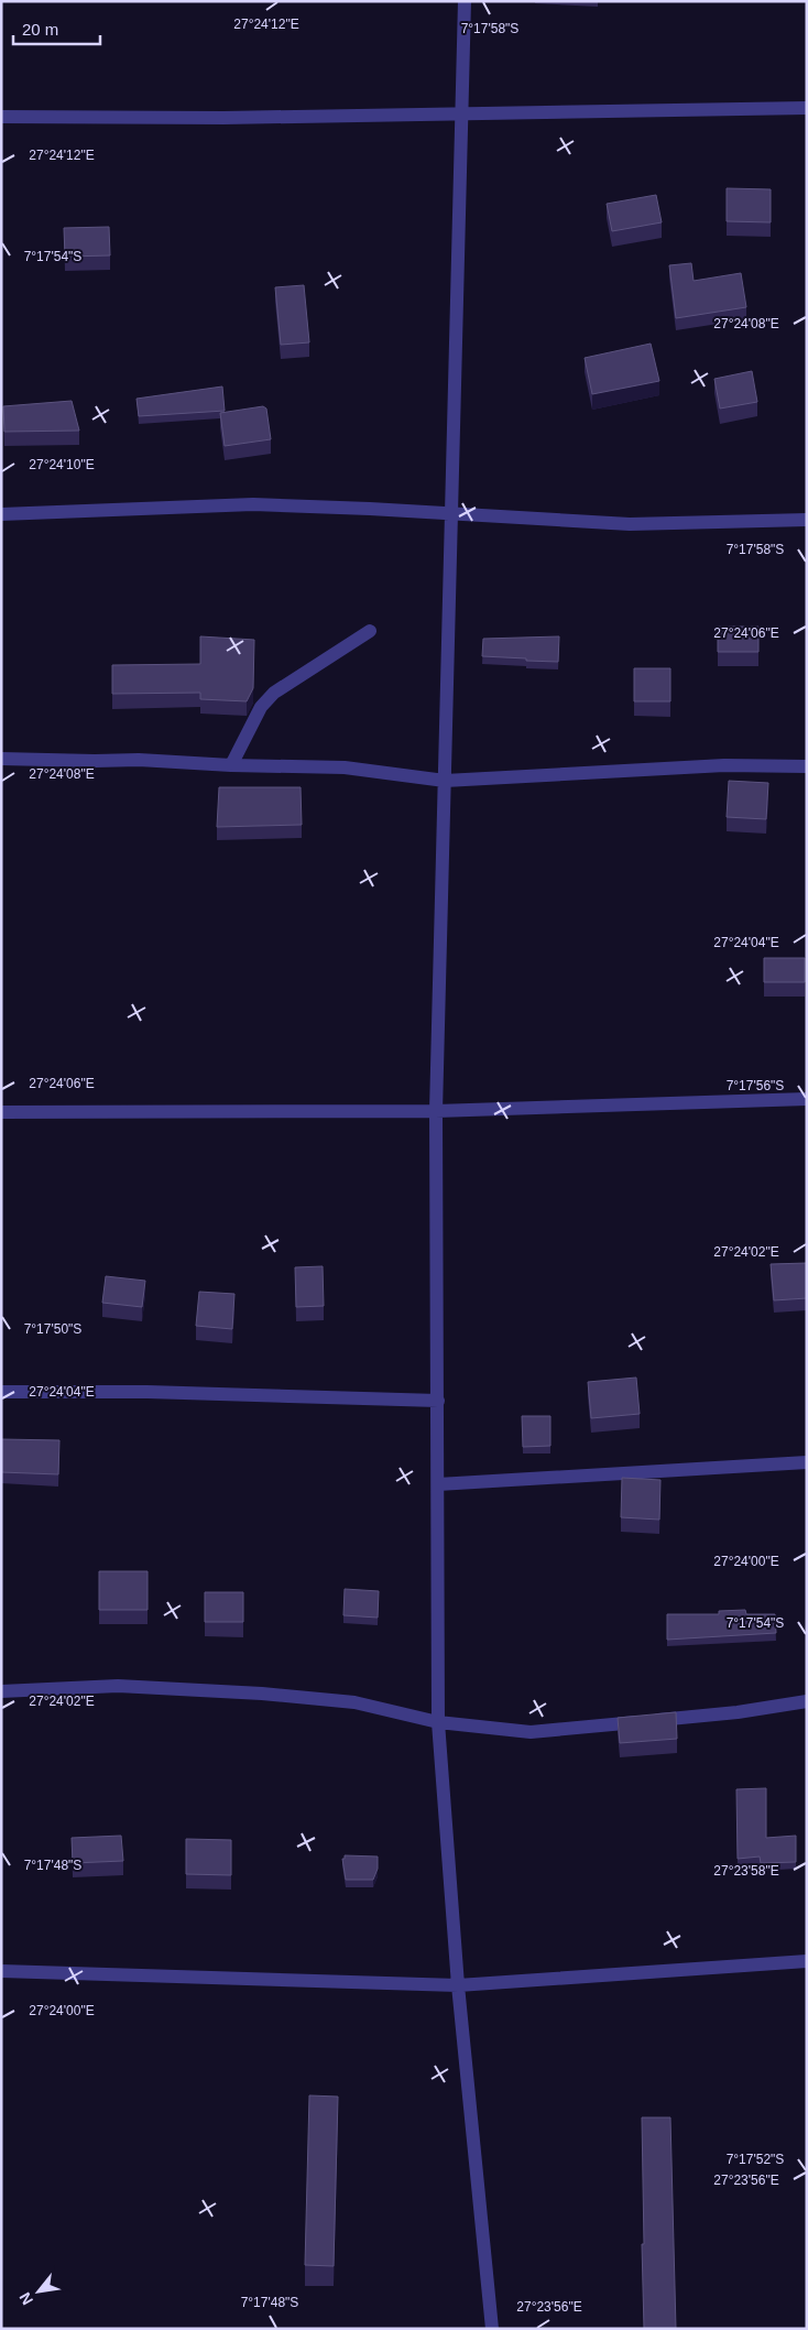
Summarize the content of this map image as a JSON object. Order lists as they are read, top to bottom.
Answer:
{
  "scale_bar": "20 m",
  "north": "bottom left",
  "coordinates": [
    "27°24'12\"E",
    "7°17'58\"S",
    "7°17'54\"S",
    "27°24'08\"E",
    "27°24'10\"E",
    "27°24'06\"E",
    "27°24'04\"E",
    "7°17'56\"S",
    "27°24'02\"E",
    "7°17'50\"S",
    "27°24'00\"E",
    "7°17'48\"S",
    "27°23'58\"E",
    "7°17'52\"S",
    "27°23'56\"E"
  ]
}
